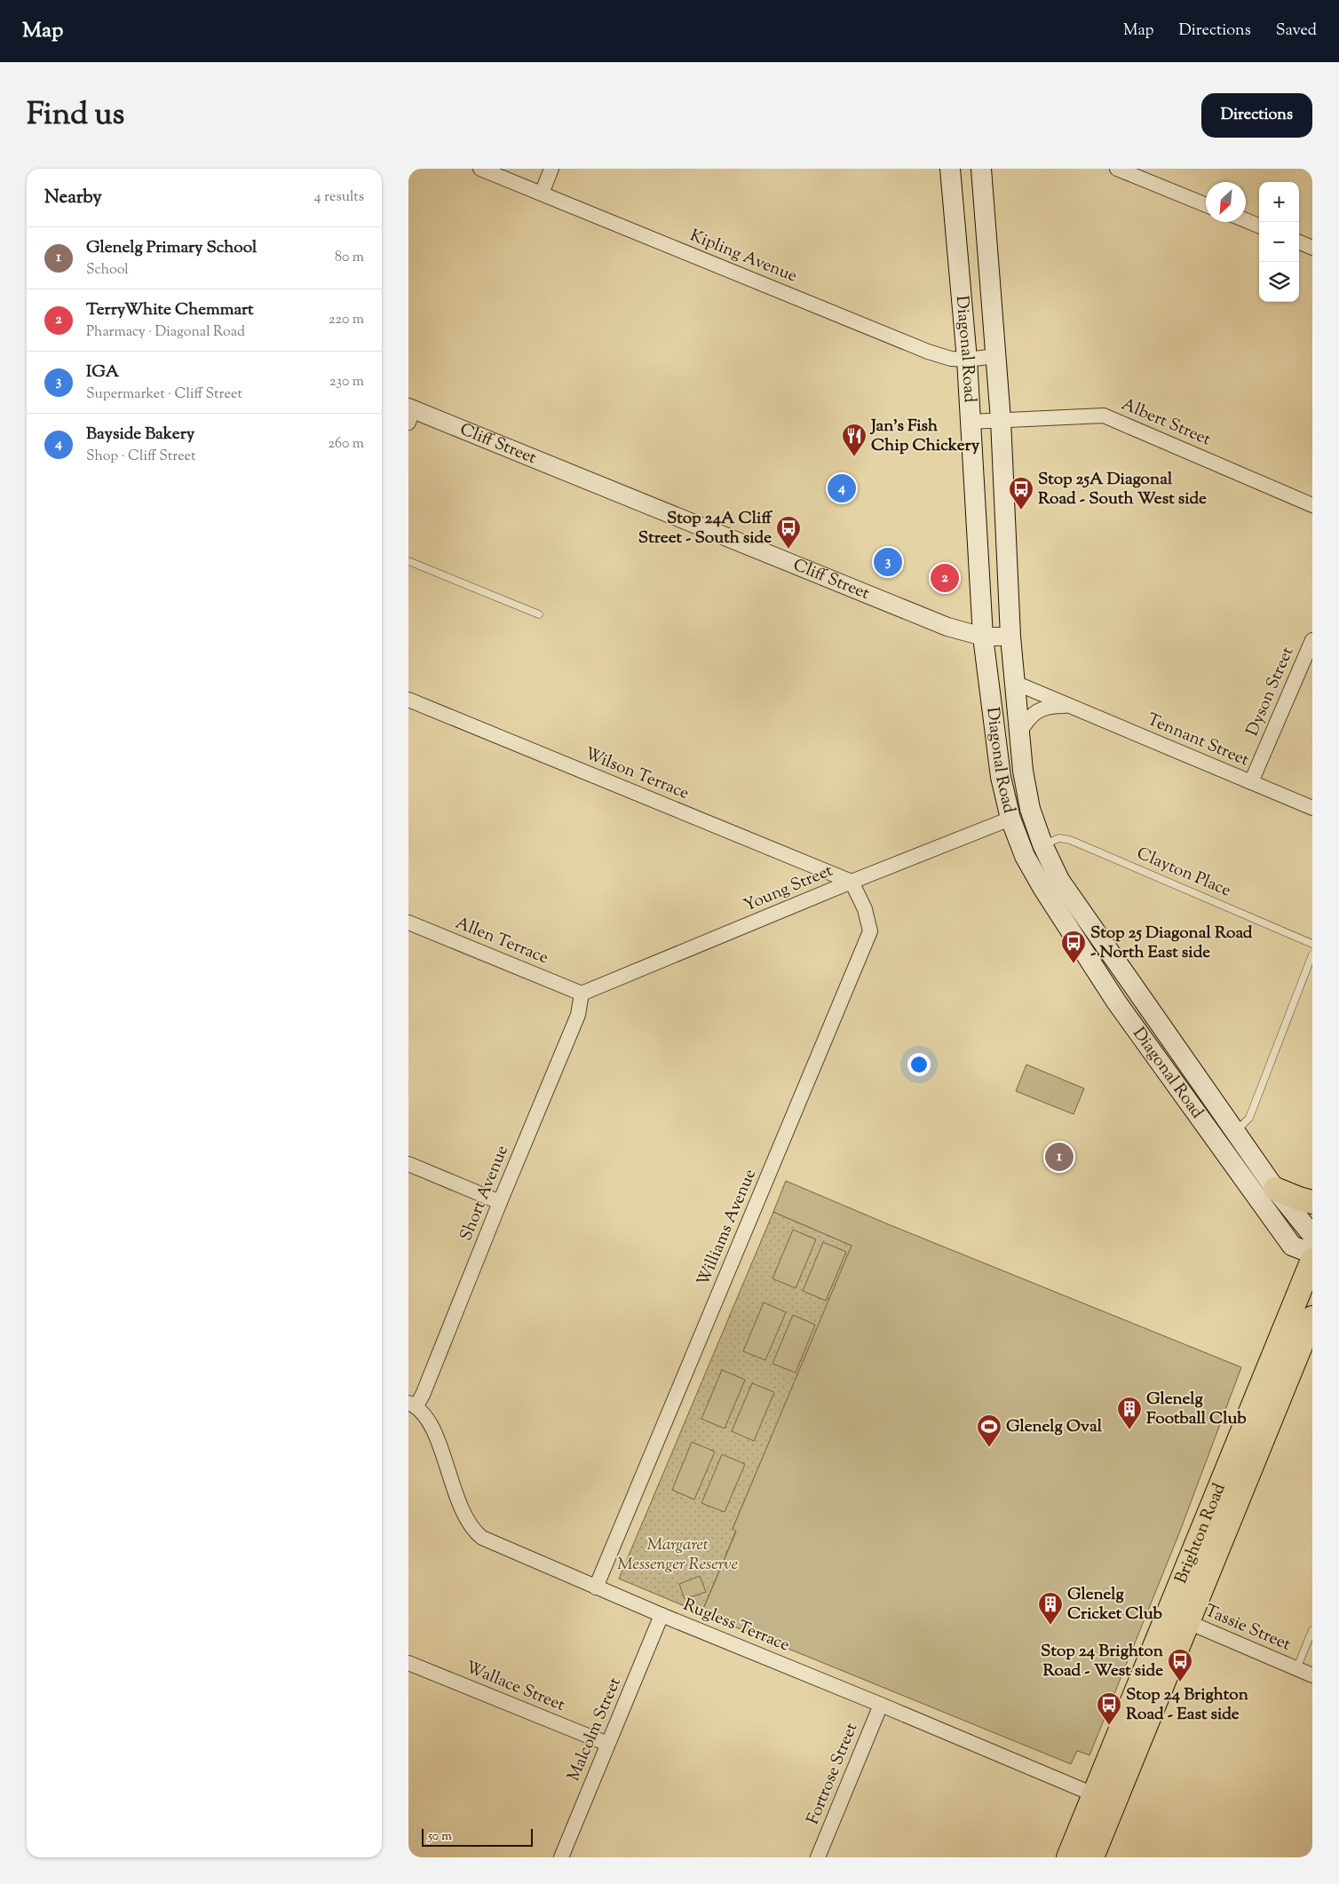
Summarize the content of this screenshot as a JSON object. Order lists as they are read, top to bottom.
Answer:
{
  "streets": {
    "main road": ["Diagonal Road", "Brighton Road"],
    "street": [
      "Kipling Avenue",
      "Albert Street",
      "Cliff Street",
      "Dyson Street",
      "Tennant Street",
      "Wilson Terrace",
      "Young Street",
      "Allen Terrace",
      "Short Avenue",
      "Williams Avenue",
      "Rugless Terrace",
      "Tassie Street",
      "Wallace Street",
      "Malcolm Street",
      "Fortrose Street"
    ],
    "lane": ["Clayton Place"]
  },
  "crossings": [
    ["Kipling Avenue", "Diagonal Road"],
    ["Diagonal Road", "Albert Street"],
    ["Diagonal Road", "Cliff Street"],
    ["Diagonal Road", "Tennant Street"],
    ["Diagonal Road", "Clayton Place"],
    ["Diagonal Road", "Young Street"],
    ["Dyson Street", "Tennant Street"],
    ["Wilson Terrace", "Young Street"],
    ["Wilson Terrace", "Williams Avenue"],
    ["Young Street", "Allen Terrace"],
    ["Young Street", "Short Avenue"],
    ["Young Street", "Williams Avenue"],
    ["Allen Terrace", "Short Avenue"],
    ["Short Avenue", "Rugless Terrace"],
    ["Williams Avenue", "Rugless Terrace"],
    ["Brighton Road", "Rugless Terrace"],
    ["Brighton Road", "Tassie Street"],
    ["Rugless Terrace", "Malcolm Street"],
    ["Rugless Terrace", "Fortrose Street"],
    ["Wallace Street", "Malcolm Street"]
  ],
  "parks": ["Margaret Messenger Reserve"],
  "places": {
    "restaurant": ["Jan's Fish Chip Chickery"],
    "bus stop": [
      "Stop 25A Diagonal Road - South West side",
      "Stop 24A Cliff Street - South side",
      "Stop 25 Diagonal Road - North East side",
      "Stop 24 Brighton Road - West side",
      "Stop 24 Brighton Road - East side"
    ],
    "building": ["Glenelg Football Club", "Glenelg Cricket Club"],
    "sports": ["Glenelg Oval"]
  },
  "scale_bar": "50 m",
  "north": "bottom left",
  "page": {
    "header": "Map",
    "nav": ["Map", "Directions", "Saved"],
    "title": "Find us",
    "buttons": "Directions",
    "heading": ["Nearby", "4 results"],
    "map_buttons": ["+", "−"],
    "list": [
      {
        "mark": "1",
        "name": "Glenelg Primary School",
        "note": "School",
        "value": "80 m"
      },
      {
        "mark": "2",
        "name": "TerryWhite Chemmart",
        "note": "Pharmacy · Diagonal Road",
        "value": "220 m"
      },
      {
        "mark": "3",
        "name": "IGA",
        "note": "Supermarket · Cliff Street",
        "value": "230 m"
      },
      {
        "mark": "4",
        "name": "Bayside Bakery",
        "note": "Shop · Cliff Street",
        "value": "260 m"
      }
    ],
    "pins": [
      "4",
      "3",
      "2",
      "1"
    ],
    "scale": "50 m"
  }
}
